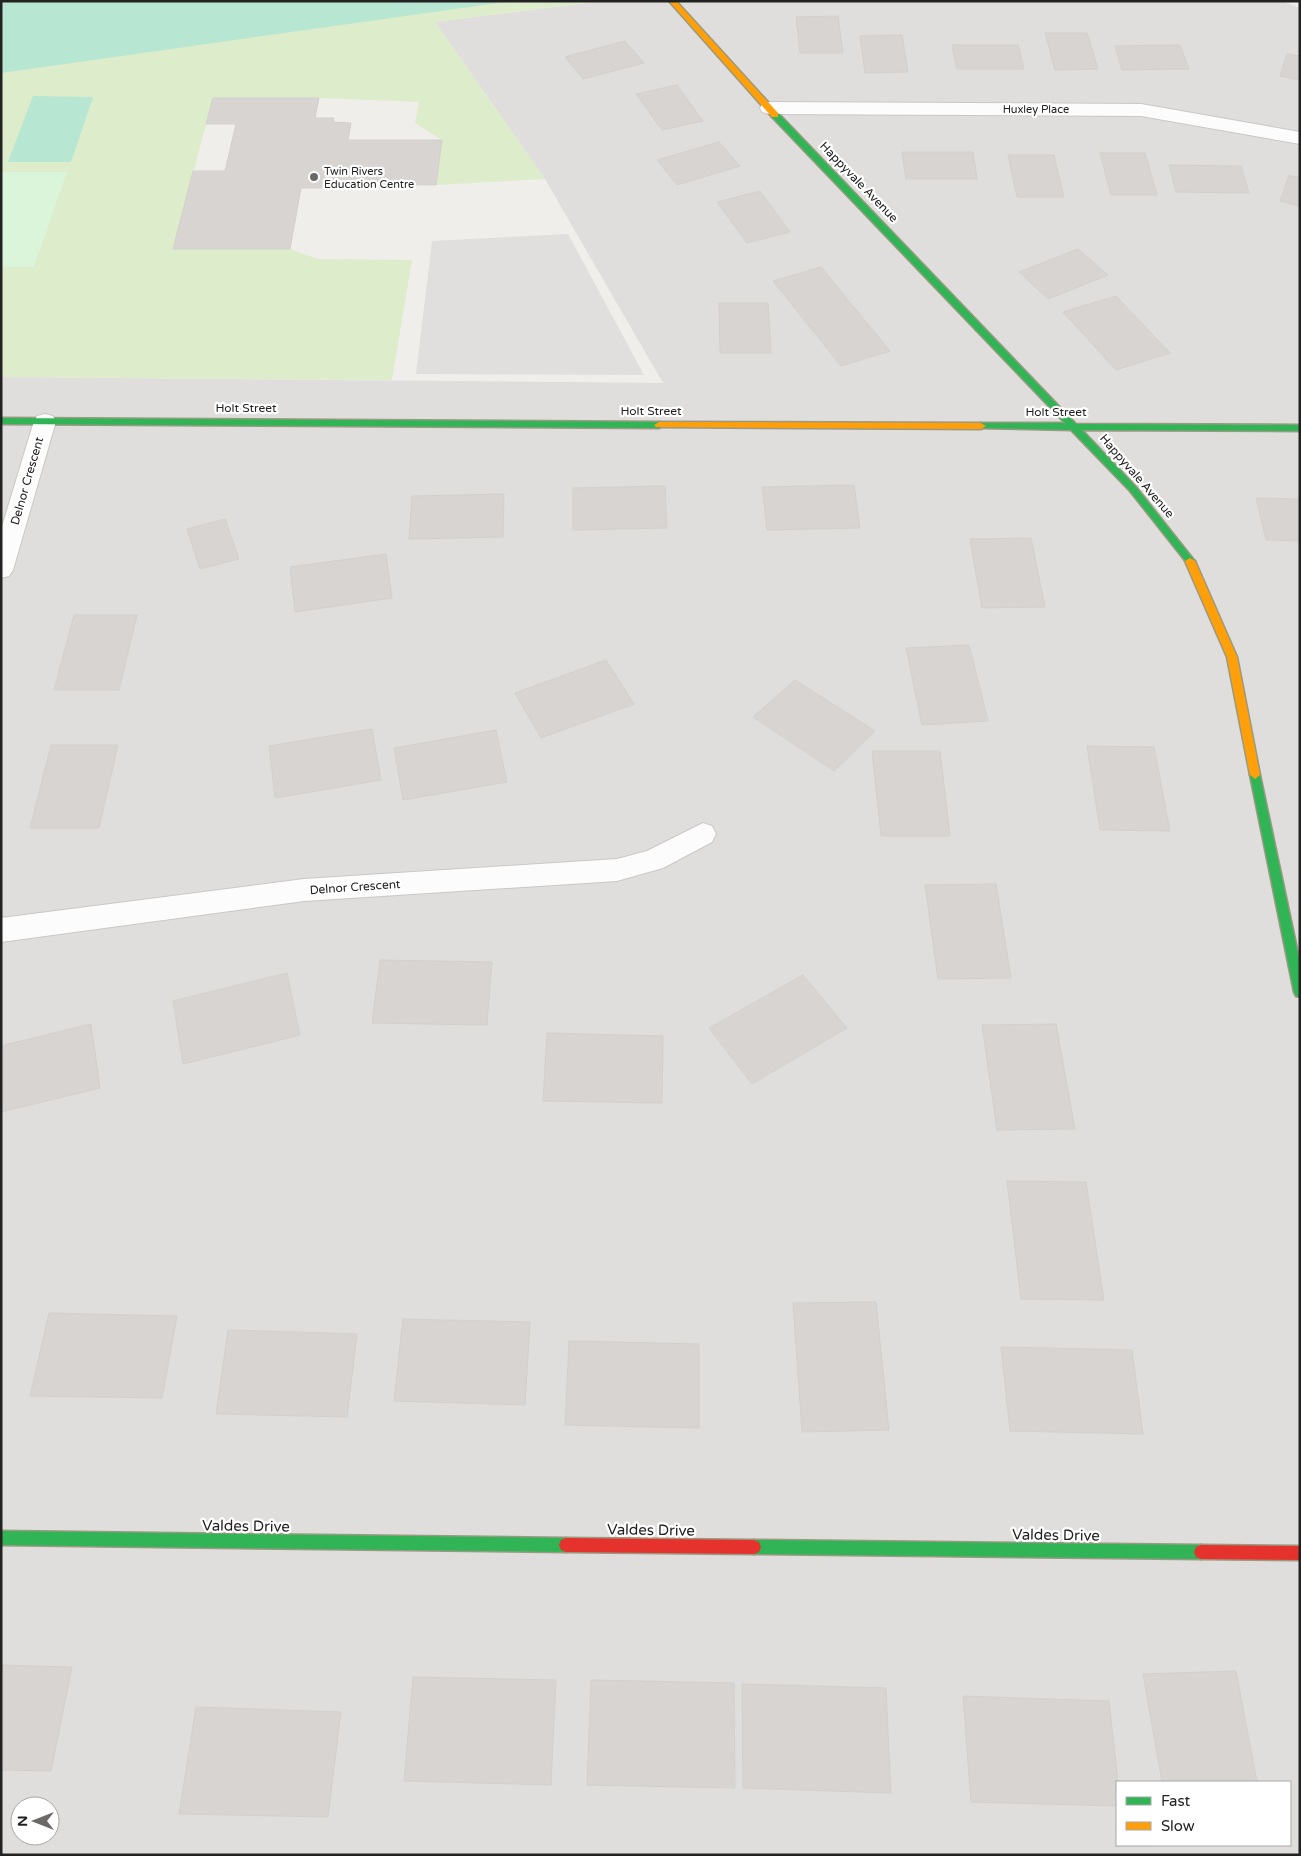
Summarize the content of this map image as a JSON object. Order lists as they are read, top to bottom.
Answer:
{
  "streets": {
    "street": [
      "Huxley Place",
      "Happyvale Avenue",
      "Holt Street",
      "Delnor Crescent",
      "Valdes Drive"
    ]
  },
  "crossings": [
    ["Huxley Place", "Happyvale Avenue"],
    ["Happyvale Avenue", "Holt Street"],
    ["Holt Street", "Delnor Crescent"]
  ],
  "places": ["Twin Rivers Education Centre"],
  "legend": ["Fast", "Slow"],
  "north": "left"
}
